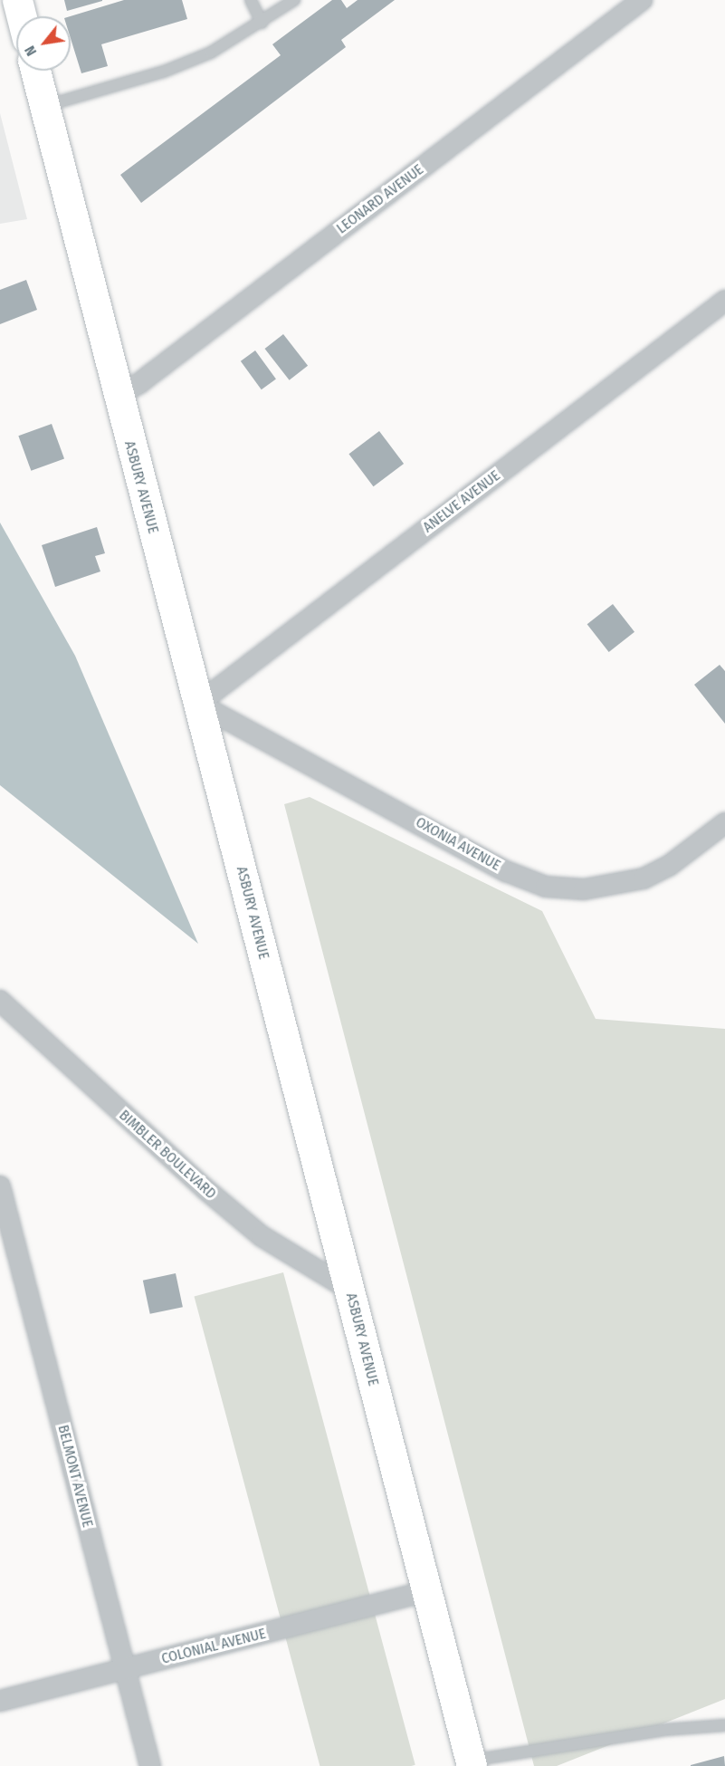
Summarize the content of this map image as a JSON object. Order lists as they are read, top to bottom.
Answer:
{
  "streets": {
    "main road": ["ASBURY AVENUE"],
    "street": [
      "LEONARD AVENUE",
      "ANELVE AVENUE",
      "OXONIA AVENUE",
      "BIMBLER BOULEVARD",
      "BELMONT AVENUE",
      "COLONIAL AVENUE"
    ]
  },
  "crossings": [
    ["LEONARD AVENUE", "ASBURY AVENUE"],
    ["ASBURY AVENUE", "ANELVE AVENUE"],
    ["ASBURY AVENUE", "OXONIA AVENUE"],
    ["ASBURY AVENUE", "BIMBLER BOULEVARD"],
    ["ASBURY AVENUE", "COLONIAL AVENUE"],
    ["ANELVE AVENUE", "OXONIA AVENUE"],
    ["BELMONT AVENUE", "COLONIAL AVENUE"]
  ],
  "north": "bottom left"
}
